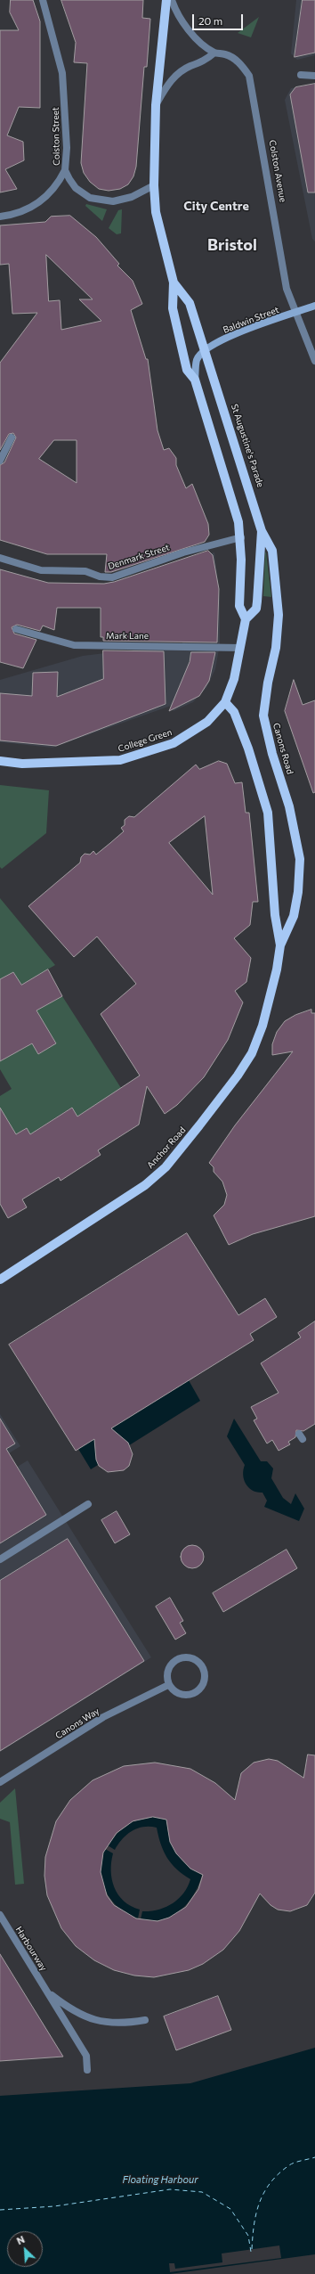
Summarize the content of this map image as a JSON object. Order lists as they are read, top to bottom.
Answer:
{
  "streets": {
    "main road": [
      "Baldwin Street",
      "St Augustine's Parade",
      "College Green",
      "Canons Road",
      "Anchor Road"
    ],
    "street": [
      "Colston Street",
      "Colston Avenue",
      "Denmark Street",
      "Mark Lane",
      "Canons Way",
      "Harbourway"
    ]
  },
  "crossings": [
    ["Colston Street", "St Augustine's Parade"],
    ["Colston Avenue", "Baldwin Street"],
    ["Baldwin Street", "St Augustine's Parade"],
    ["St Augustine's Parade", "Denmark Street"],
    ["St Augustine's Parade", "Mark Lane"],
    ["St Augustine's Parade", "College Green"],
    ["St Augustine's Parade", "Canons Road"],
    ["Mark Lane", "College Green"],
    ["Canons Road", "Anchor Road"]
  ],
  "districts": ["City Centre", "Bristol"],
  "water": ["Floating Harbour"],
  "scale_bar": "20 m",
  "north": "top left"
}
